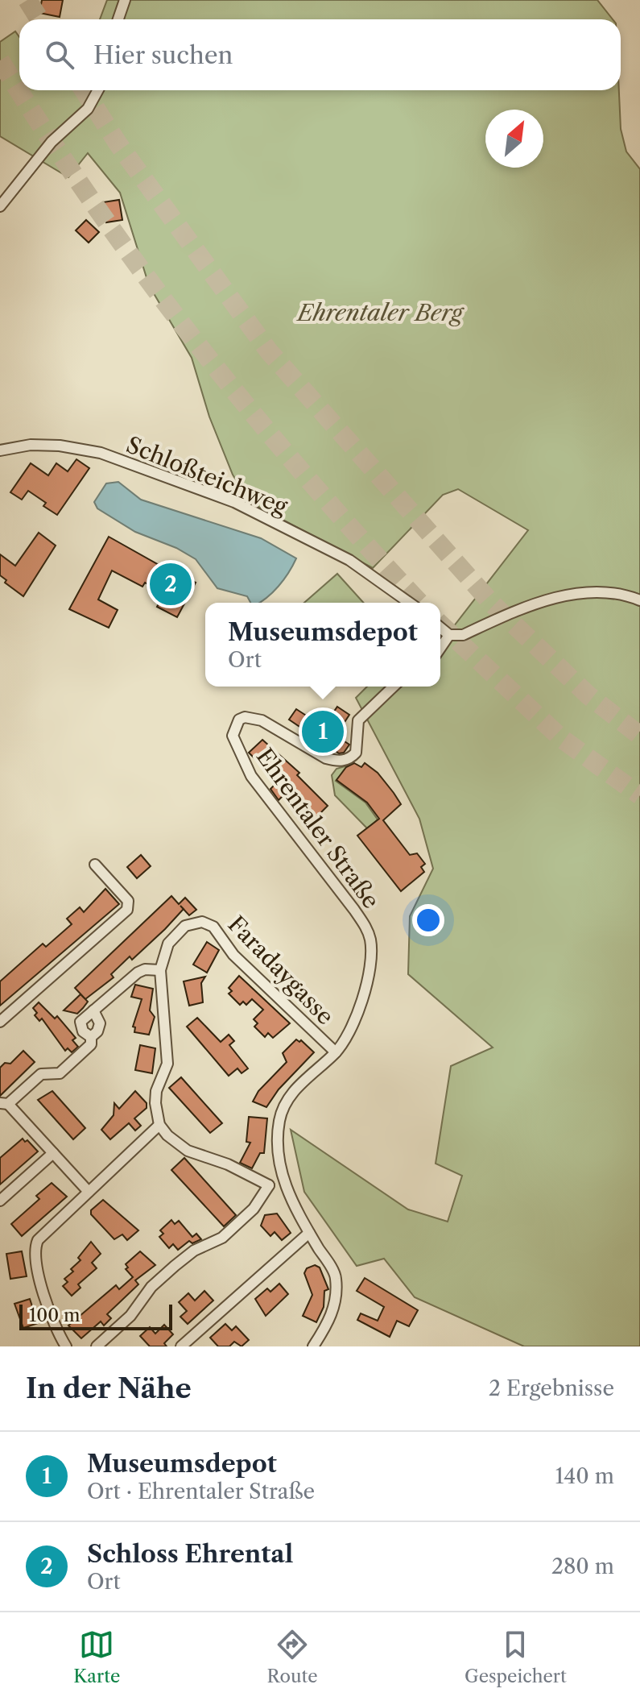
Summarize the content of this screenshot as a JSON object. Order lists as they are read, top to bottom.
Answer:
{
  "streets": {
    "street": ["Schloßteichweg", "Ehrentaler Straße", "Faradaygasse"]
  },
  "crossings": [
    ["Ehrentaler Straße", "Faradaygasse"]
  ],
  "parks": ["Ehrentaler Berg"],
  "scale_bar": "100 m",
  "north": "top right",
  "page": {
    "search": "Hier suchen",
    "pins": ["2", "1"],
    "popup": ["Museumsdepot", "Ort"],
    "scale": "100 m",
    "heading": ["In der Nähe", "2 Ergebnisse"],
    "list": [
      {
        "mark": "1",
        "name": "Museumsdepot",
        "note": "Ort · Ehrentaler Straße",
        "value": "140 m"
      },
      {
        "mark": "2",
        "name": "Schloss Ehrental",
        "note": "Ort",
        "value": "280 m"
      }
    ],
    "nav": ["Karte", "Route", "Gespeichert"]
  }
}
